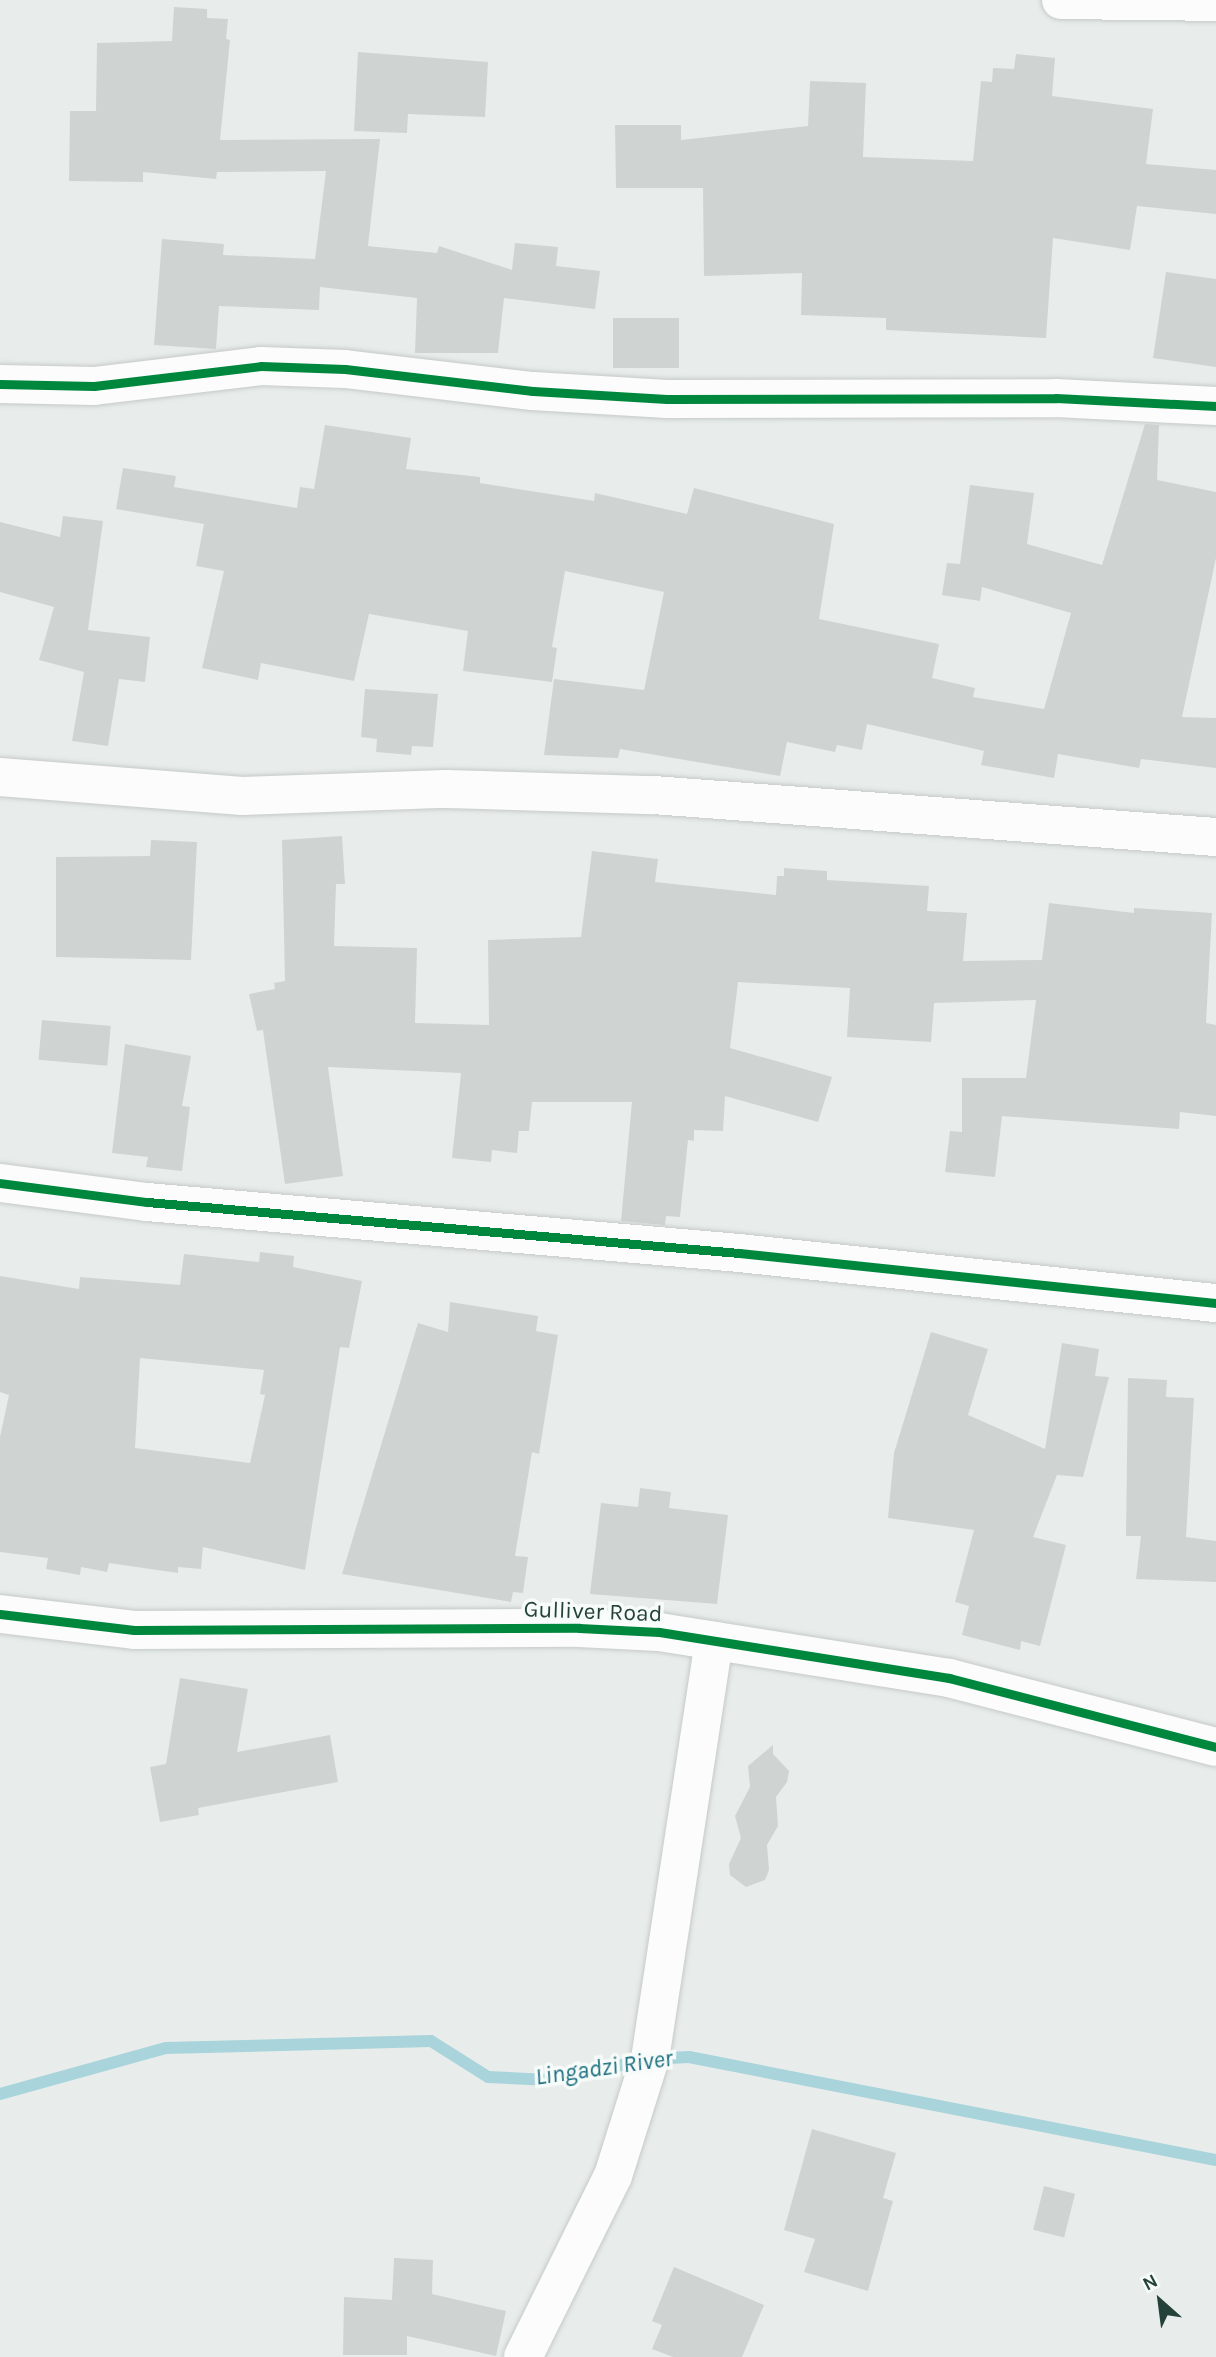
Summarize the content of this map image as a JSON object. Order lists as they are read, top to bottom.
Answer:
{
  "streets": {
    "street": ["Gulliver Road"]
  },
  "water": ["Lingadzi River"],
  "north": "top left"
}
